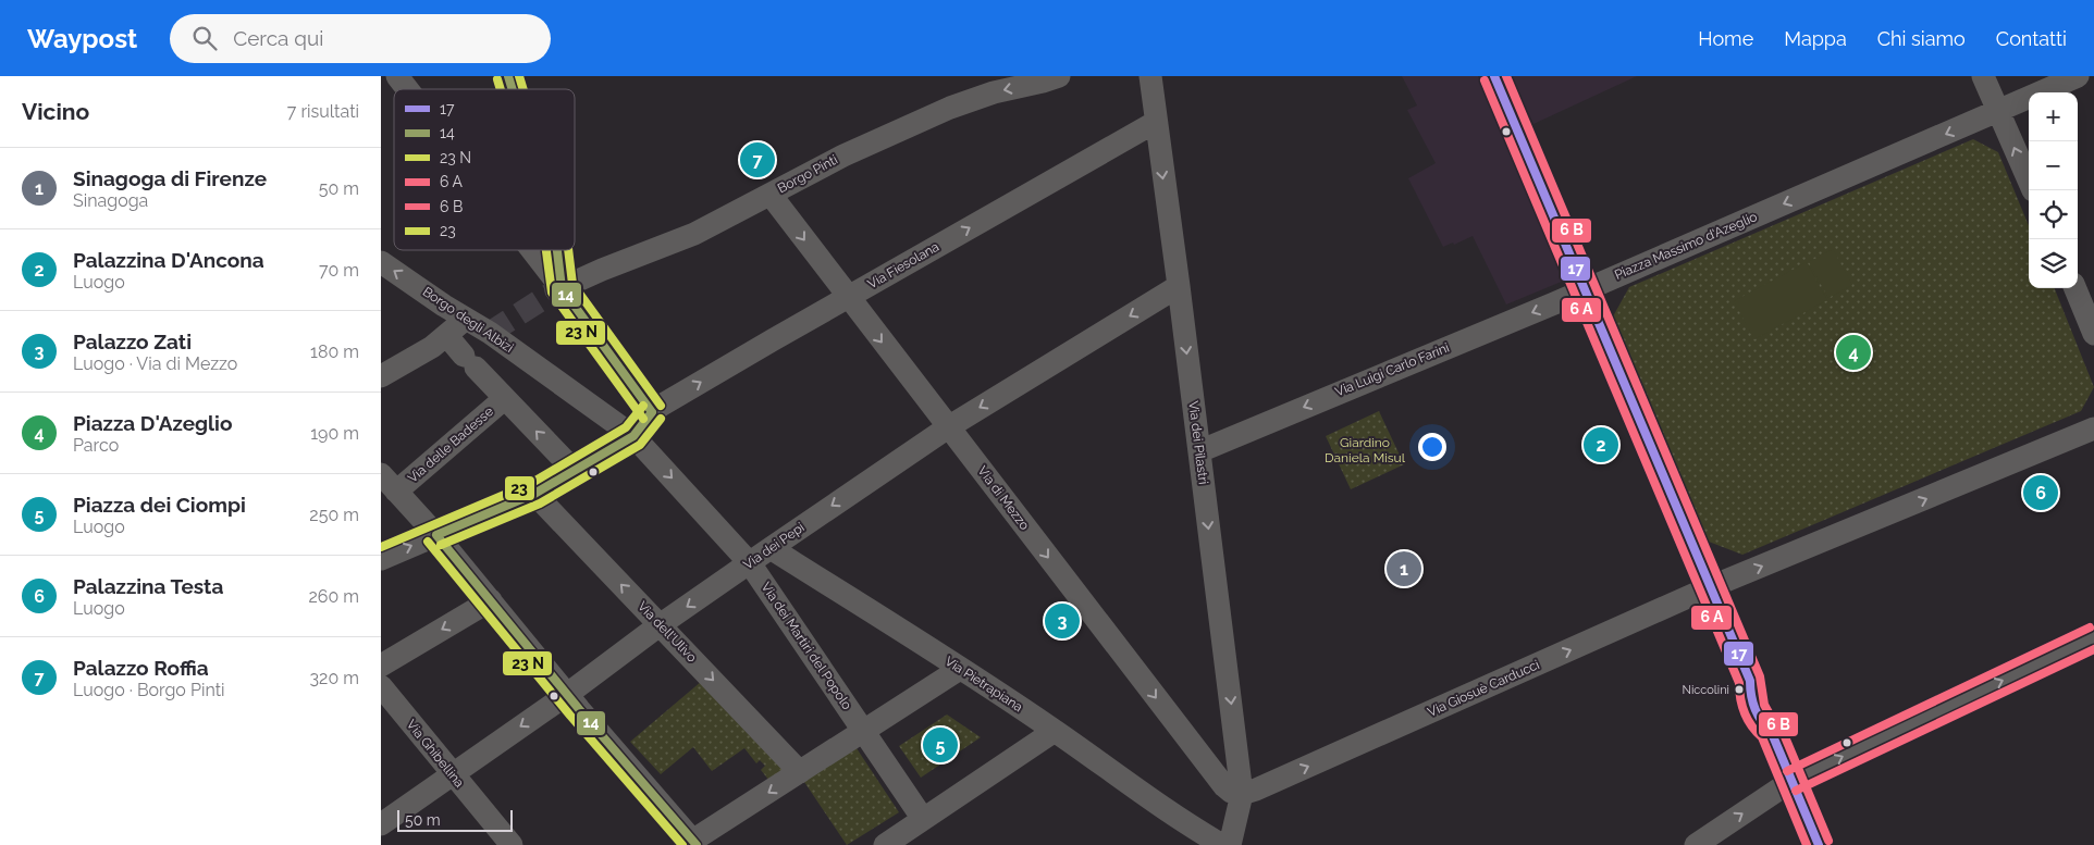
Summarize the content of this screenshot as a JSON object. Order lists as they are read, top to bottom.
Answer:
{
  "streets": {
    "street": [
      "Borgo Pinti",
      "Piazza Massimo d'Azeglio",
      "Via Fiesolana",
      "Borgo degli Albizi",
      "Via Luigi Carlo Farini",
      "Via dei Pilastri",
      "Via delle Badesse",
      "Via di Mezzo",
      "Via dei Pepi",
      "Via dell'Ulivo",
      "Via dei Martiri del Popolo",
      "Via Pietrapiana",
      "Via Giosuè Carducci",
      "Via Ghibellina"
    ]
  },
  "crossings": [
    ["Borgo Pinti", "Via di Mezzo"],
    ["Piazza Massimo d'Azeglio", "Via Luigi Carlo Farini"],
    ["Via Fiesolana", "Via dei Pilastri"],
    ["Via Fiesolana", "Via di Mezzo"],
    ["Via Luigi Carlo Farini", "Via dei Pilastri"],
    ["Via dei Pilastri", "Via di Mezzo"],
    ["Via dei Pilastri", "Via dei Pepi"],
    ["Via dei Pilastri", "Via Giosuè Carducci"],
    ["Via di Mezzo", "Via dei Pepi"],
    ["Via di Mezzo", "Via Giosuè Carducci"],
    ["Via dei Pepi", "Via dell'Ulivo"],
    ["Via dei Pepi", "Via dei Martiri del Popolo"],
    ["Via dei Pepi", "Via Pietrapiana"],
    ["Via dei Pepi", "Via Ghibellina"]
  ],
  "one_way": [
    "Borgo Pinti",
    "Piazza Massimo d'Azeglio",
    "Via Fiesolana",
    "Via Luigi Carlo Farini",
    "Via dei Pilastri",
    "Via di Mezzo",
    "Via Giosuè Carducci"
  ],
  "parks": ["Giardino Daniela Misul"],
  "places": ["Niccolini"],
  "lines": ["transit line 17", "transit line 14", "transit line 23"],
  "legend": [
    "17",
    "14",
    "23 N",
    "6 A",
    "6 B",
    "23"
  ],
  "scale_bar": "50 m",
  "page": {
    "header": "Waypost",
    "search": "Cerca qui",
    "nav": [
      "Home",
      "Mappa",
      "Chi siamo",
      "Contatti"
    ],
    "heading": ["Vicino", "7 risultati"],
    "map_buttons": ["+", "−"],
    "pins": [
      "7",
      "4",
      "2",
      "6",
      "1",
      "3",
      "5"
    ],
    "list": [
      {
        "mark": "1",
        "name": "Sinagoga di Firenze",
        "note": "Sinagoga",
        "value": "50 m"
      },
      {
        "mark": "2",
        "name": "Palazzina D'Ancona",
        "note": "Luogo",
        "value": "70 m"
      },
      {
        "mark": "3",
        "name": "Palazzo Zati",
        "note": "Luogo · Via di Mezzo",
        "value": "180 m"
      },
      {
        "mark": "4",
        "name": "Piazza D'Azeglio",
        "note": "Parco",
        "value": "190 m"
      },
      {
        "mark": "5",
        "name": "Piazza dei Ciompi",
        "note": "Luogo",
        "value": "250 m"
      },
      {
        "mark": "6",
        "name": "Palazzina Testa",
        "note": "Luogo",
        "value": "260 m"
      },
      {
        "mark": "7",
        "name": "Palazzo Roffia",
        "note": "Luogo · Borgo Pinti",
        "value": "320 m"
      }
    ],
    "scale": "50 m"
  }
}
